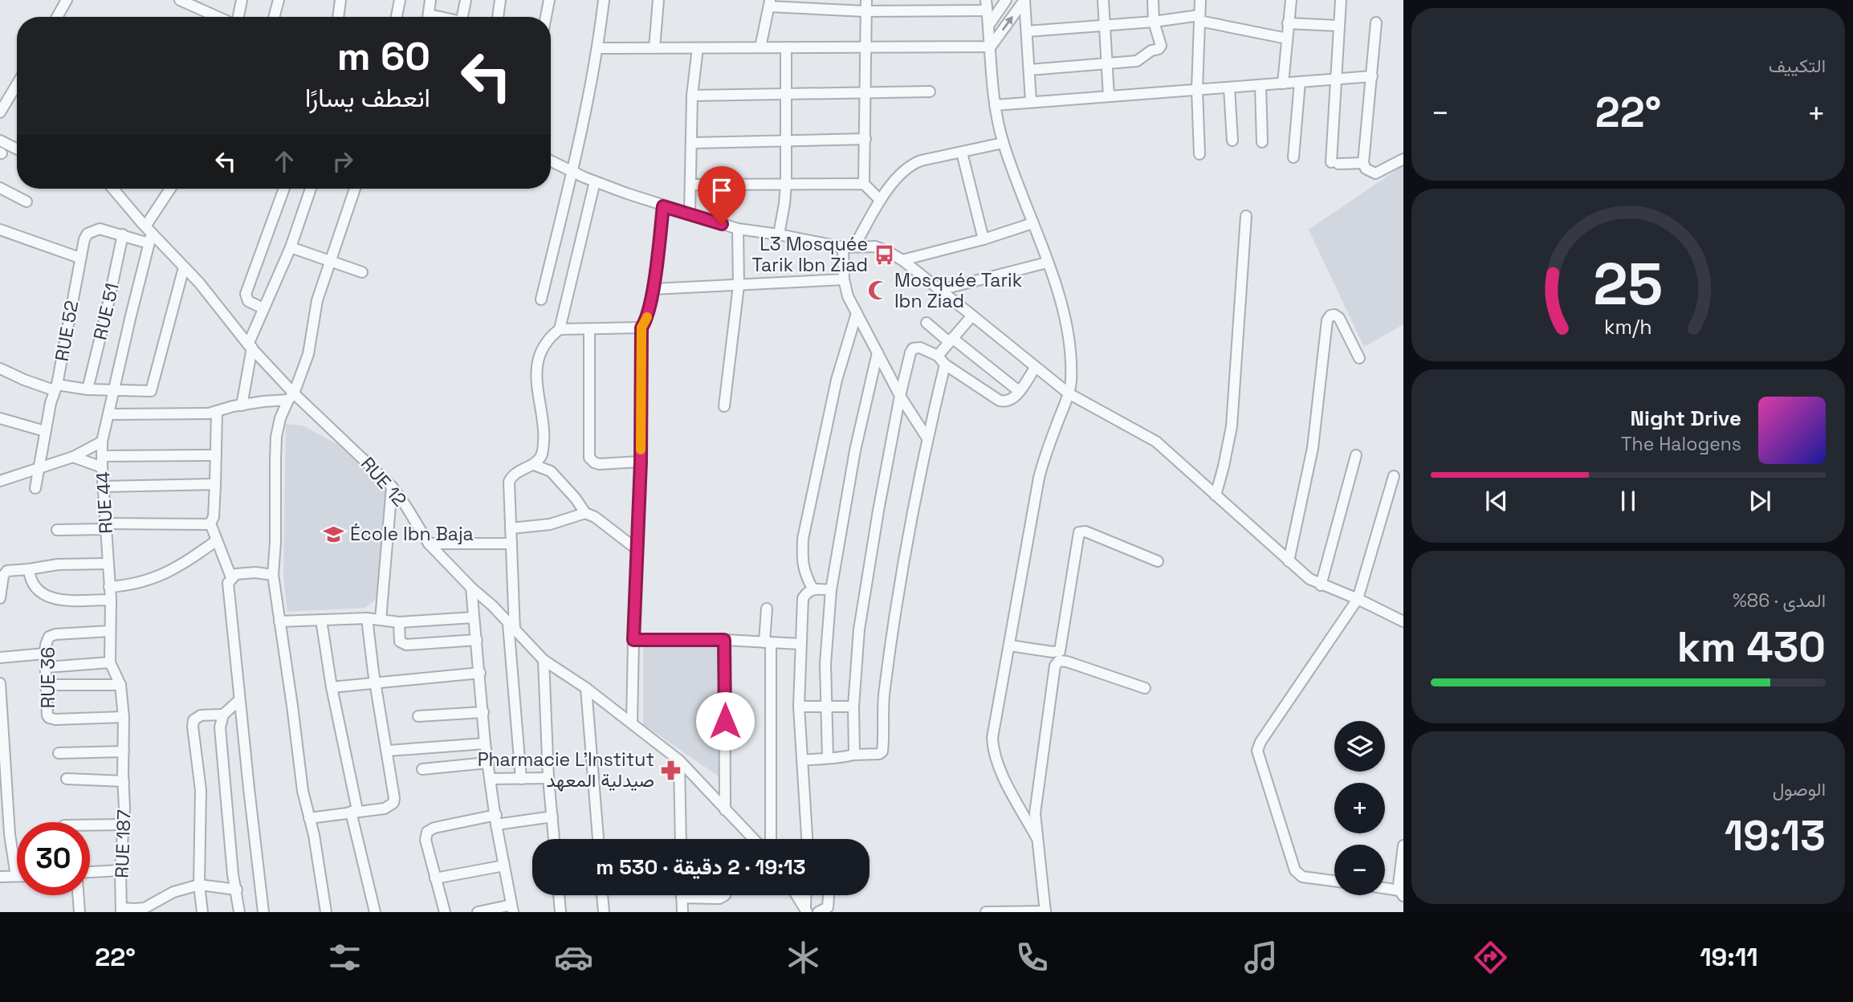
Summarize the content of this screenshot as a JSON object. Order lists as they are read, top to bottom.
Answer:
{
  "streets": {
    "street": [
      "RUE 51",
      "RUE 52",
      "RUE 12",
      "RUE 44",
      "RUE 36",
      "RUE 187"
    ]
  },
  "crossings": [
    ["RUE 51", "RUE 52"],
    ["RUE 12", "RUE 44"],
    ["RUE 44", "RUE 36"],
    ["RUE 44", "RUE 187"]
  ],
  "places": {
    "bus stop": ["L3 Mosquée Tarik Ibn Ziad"],
    "mosque": ["Mosquée Tarik Ibn Ziad"],
    "school or university": ["École Ibn Baja"],
    "pharmacy": ["Pharmacie L'Institut صيدلية المعهد"]
  },
  "page": {
    "tile": [
      "التكييف",
      ["المدى · 86%", "430 km"],
      ["الوصول", "19:13"]
    ],
    "turn": ["60 m", "انعطف يسارًا"],
    "heat": ["−", "22°", "+"],
    "song": ["Night Drive", "The Halogens"],
    "map_buttons": ["+", "−"],
    "limit": "30",
    "trip": "19:13 · 2 دقيقة · 530 m",
    "tabs": ["19:11", "22°"],
    "gauge": ["25", "km/h"]
  }
}
